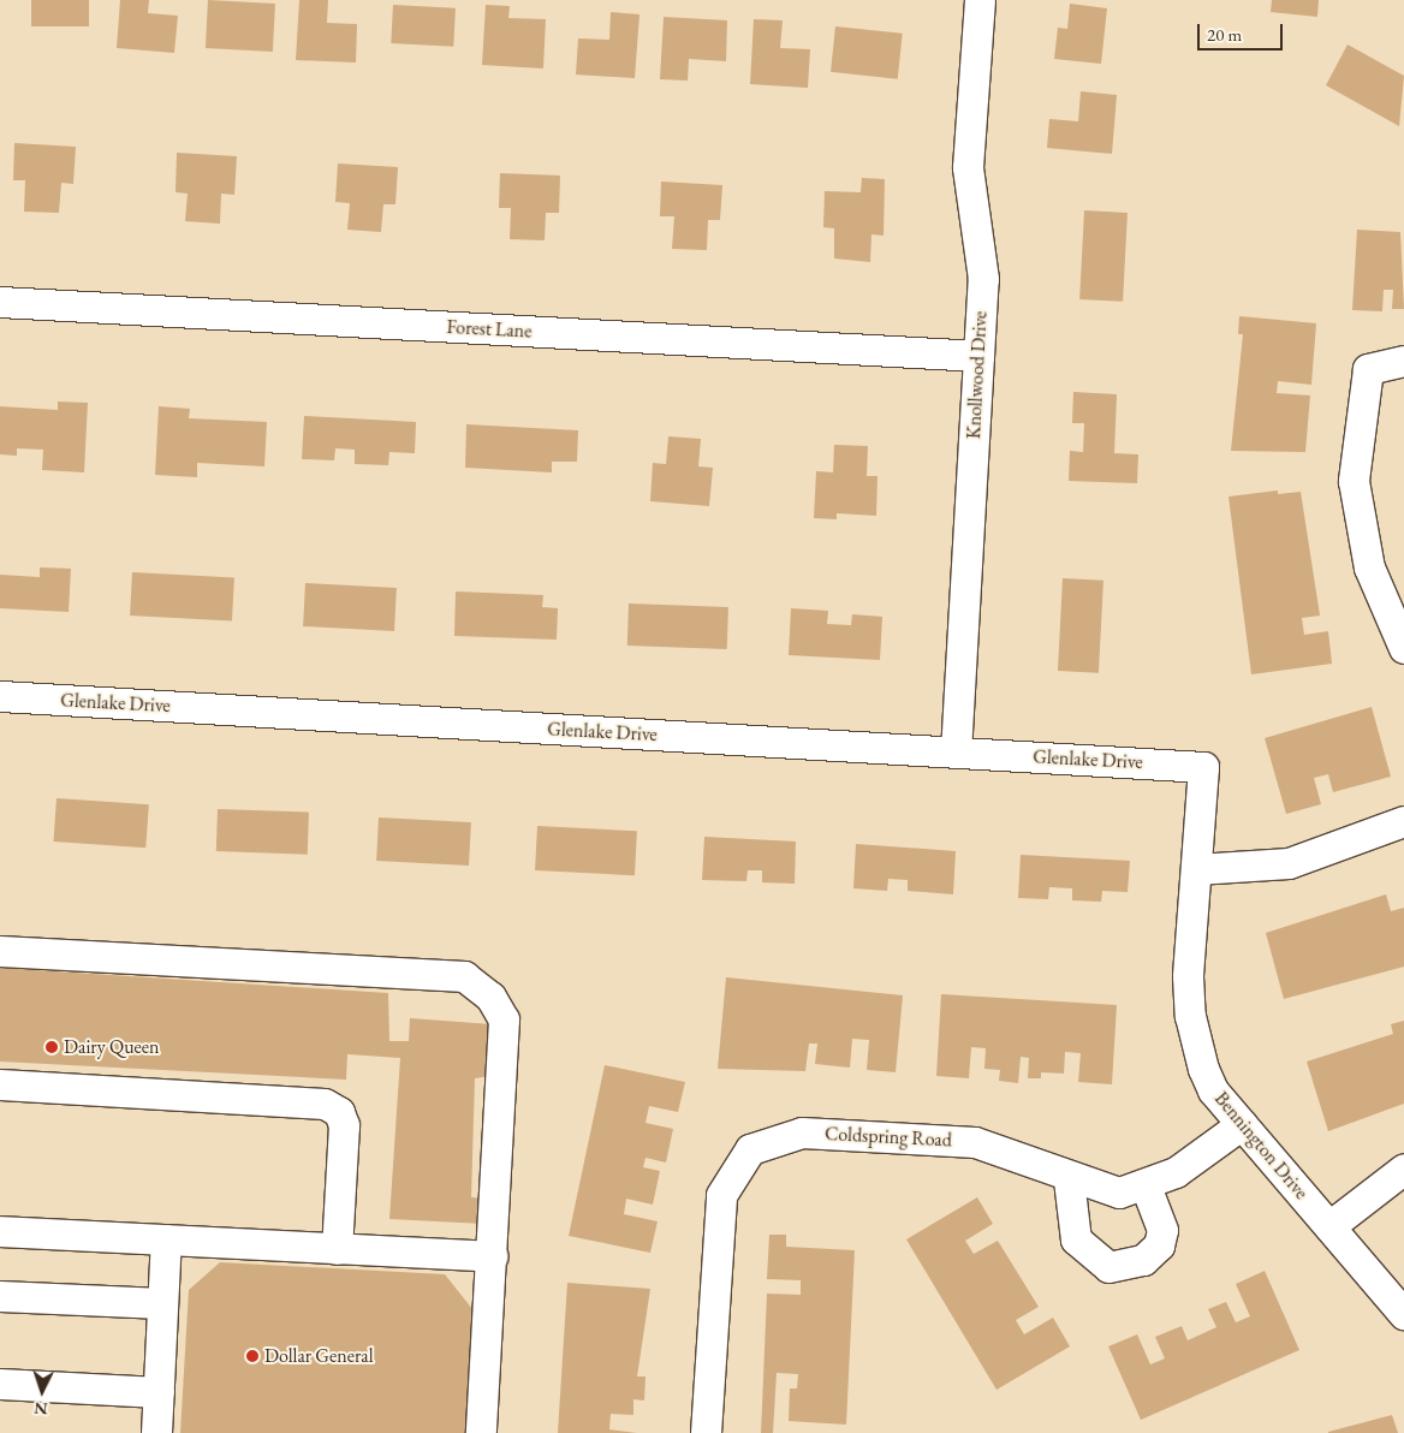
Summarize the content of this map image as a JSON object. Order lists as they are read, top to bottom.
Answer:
{
  "streets": {
    "street": [
      "Forest Lane",
      "Knollwood Drive",
      "Glenlake Drive",
      "Coldspring Road",
      "Bennington Drive"
    ]
  },
  "crossings": [
    ["Forest Lane", "Knollwood Drive"],
    ["Knollwood Drive", "Glenlake Drive"],
    ["Glenlake Drive", "Bennington Drive"],
    ["Coldspring Road", "Bennington Drive"]
  ],
  "places": ["Dairy Queen", "Dollar General"],
  "scale_bar": "20 m",
  "north": "bottom"
}
